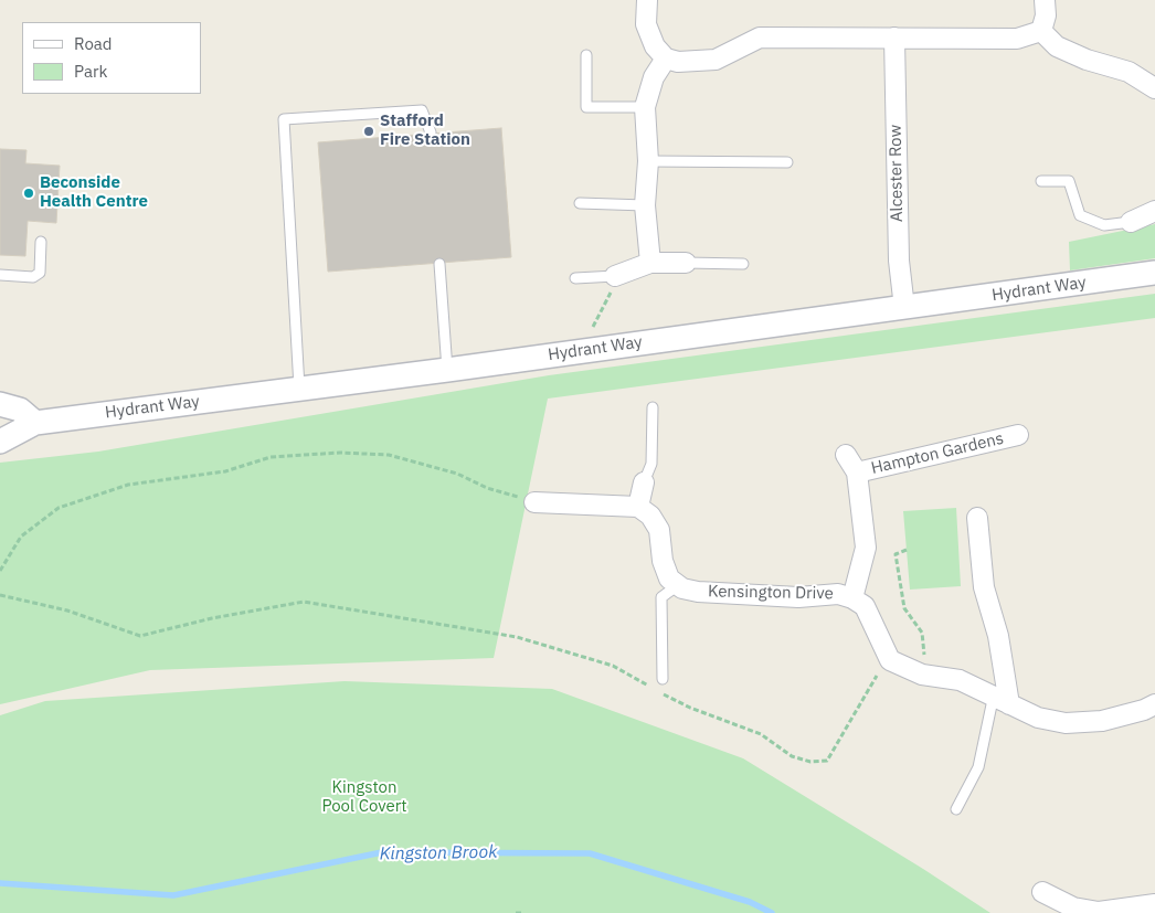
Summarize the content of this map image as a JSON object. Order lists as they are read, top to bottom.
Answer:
{
  "streets": {
    "street": [
      "Alcester Row",
      "Hydrant Way",
      "Hampton Gardens",
      "Kensington Drive"
    ]
  },
  "crossings": [
    ["Alcester Row", "Hydrant Way"],
    ["Hampton Gardens", "Kensington Drive"]
  ],
  "water": ["Kingston Brook"],
  "parks": ["Kingston Pool Covert"],
  "places": ["Stafford Fire Station", "Beconside Health Centre"],
  "legend": ["Road", "Park"]
}
